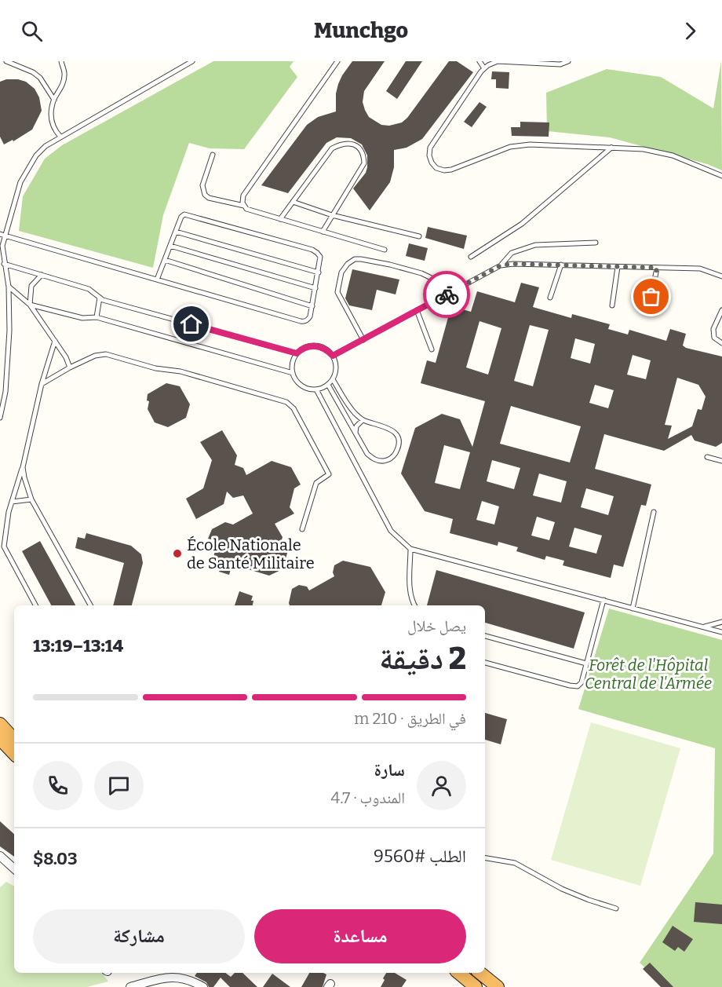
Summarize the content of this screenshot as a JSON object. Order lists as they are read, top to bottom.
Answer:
{
  "parks": ["Forêt de l'Hôpital Central de l'Armée"],
  "places": ["École Nationale de Santé Militaire"],
  "page": {
    "header": "Munchgo",
    "heading": ["2 دقيقة", "يصل خلال", "13:14–13:19"],
    "panel": [
      "سارة",
      "المندوب · 4.7",
      "الطلب #9560",
      "$8.03"
    ],
    "bar": "في الطريق · 210 m",
    "buttons": ["مساعدة", "مشاركة"]
  }
}
